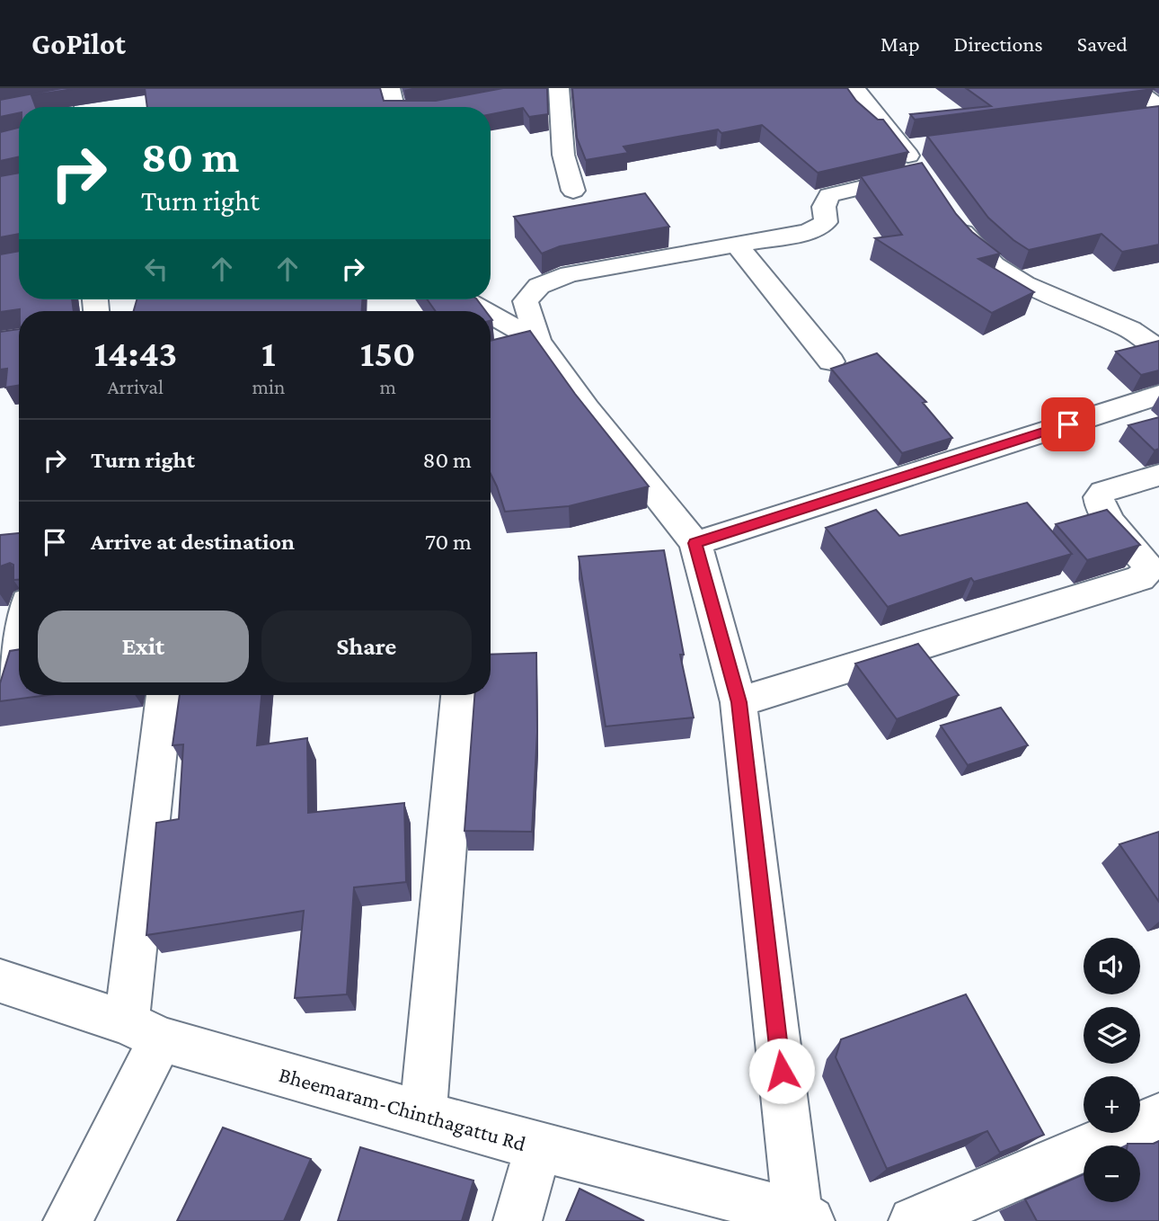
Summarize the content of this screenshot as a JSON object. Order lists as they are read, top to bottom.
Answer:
{
  "streets": {
    "street": ["Bheemaram-Chinthagattu Rd"]
  },
  "page": {
    "header": "GoPilot",
    "nav": ["Map", "Directions", "Saved"],
    "turn": ["80 m", "Turn right"],
    "eta": [
      "14:43",
      "Arrival",
      "1",
      "min",
      "150",
      "m"
    ],
    "list": [
      {
        "name": "Turn right",
        "value": "80 m"
      },
      {
        "name": "Arrive at destination",
        "value": "70 m"
      }
    ],
    "buttons": ["Exit", "Share"],
    "map_buttons": ["+", "−"]
  }
}
